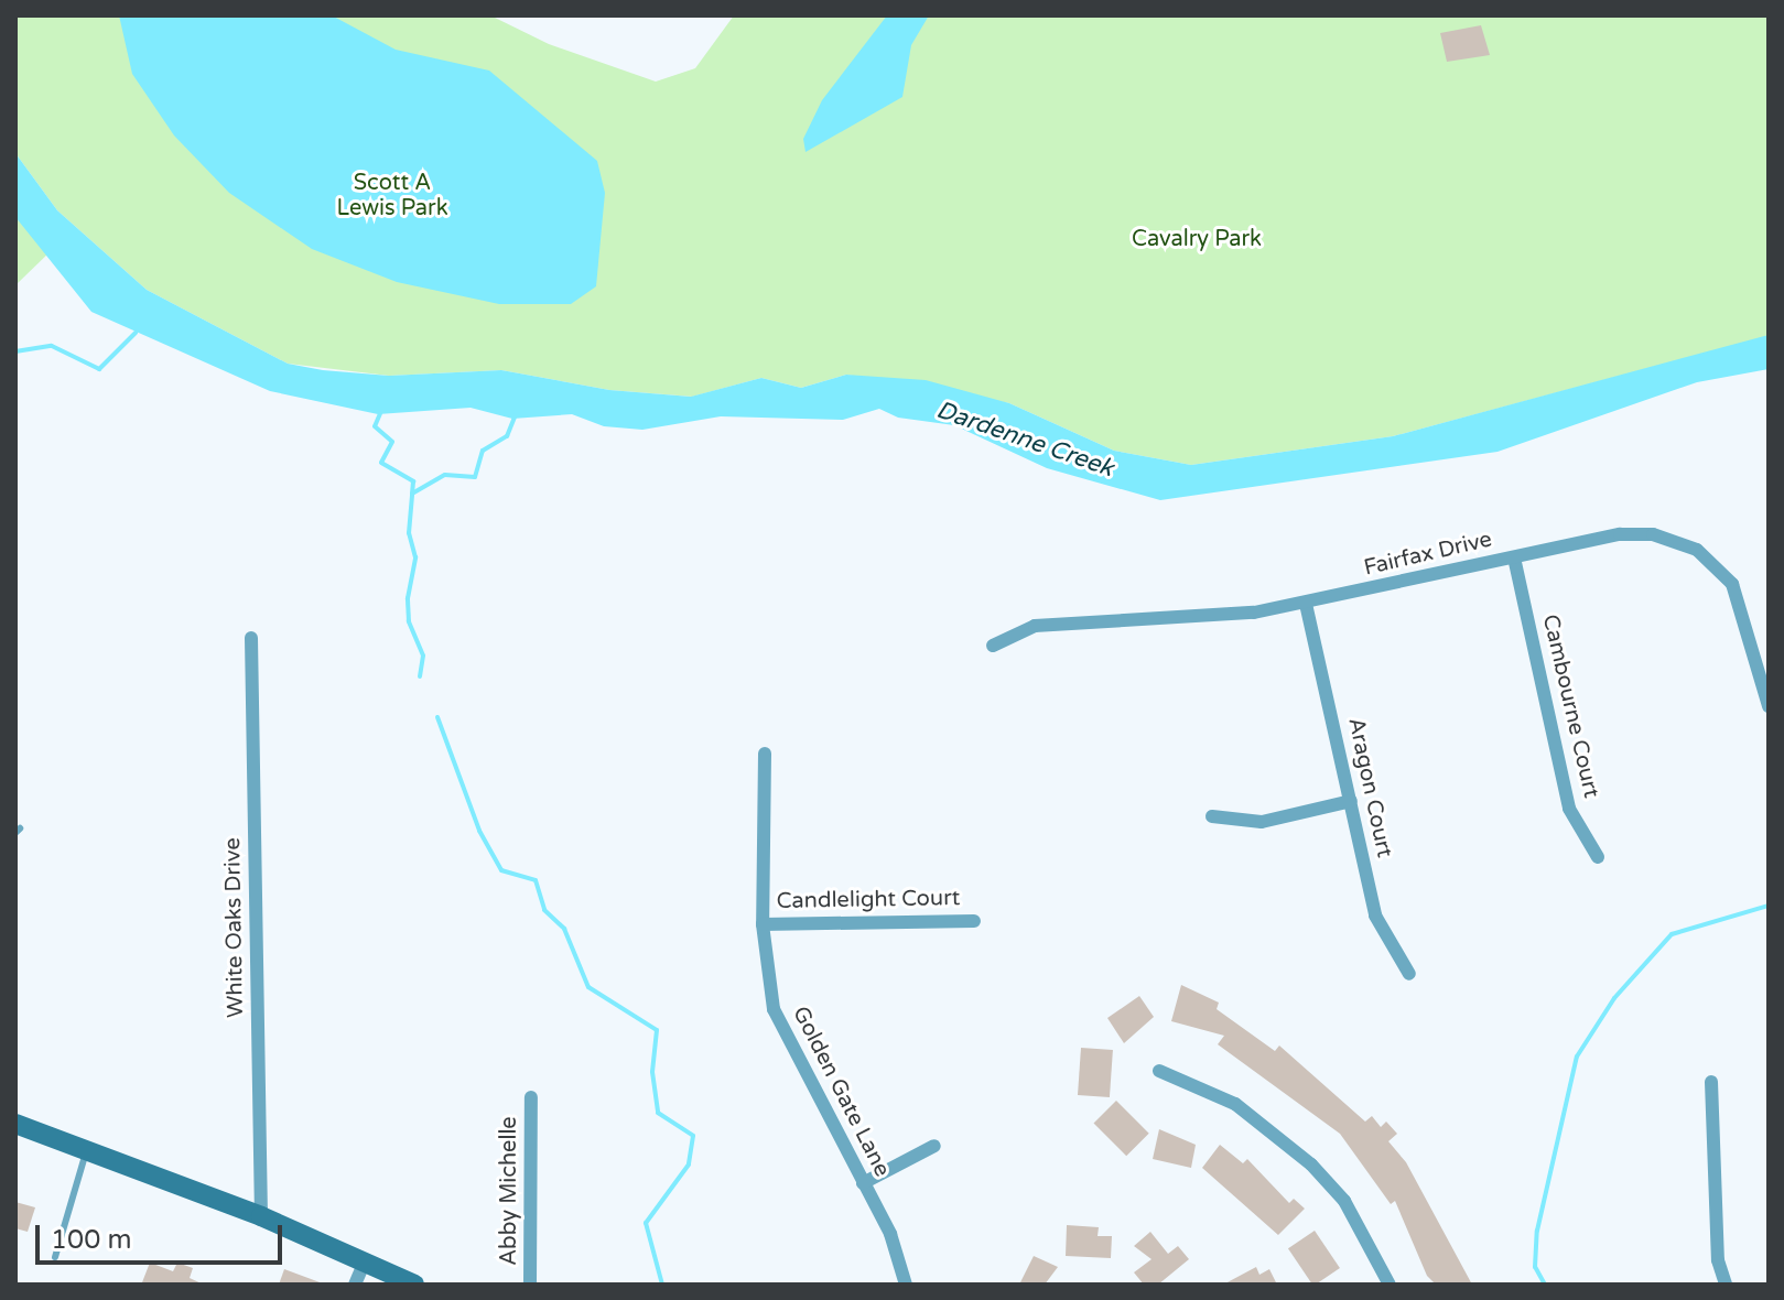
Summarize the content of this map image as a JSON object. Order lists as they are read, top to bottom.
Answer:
{
  "streets": {
    "street": [
      "Fairfax Drive",
      "Cambourne Court",
      "Aragon Court",
      "Candlelight Court",
      "White Oaks Drive",
      "Golden Gate Lane",
      "Abby Michelle"
    ]
  },
  "crossings": [
    ["Fairfax Drive", "Cambourne Court"],
    ["Fairfax Drive", "Aragon Court"],
    ["Candlelight Court", "Golden Gate Lane"]
  ],
  "water": ["Dardenne Creek"],
  "parks": ["Scott A Lewis Park", "Cavalry Park"],
  "scale_bar": "100 m"
}
